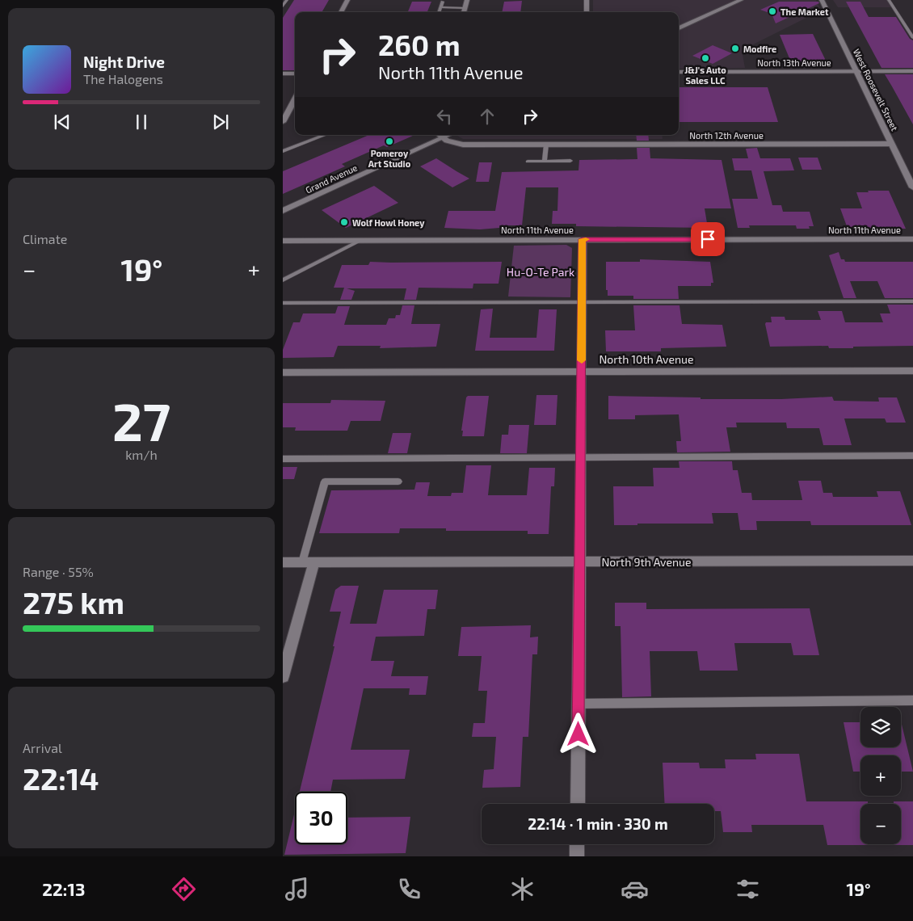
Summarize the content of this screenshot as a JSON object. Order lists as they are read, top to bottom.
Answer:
{
  "streets": {
    "street": [
      "North 13th Avenue",
      "West Roosevelt Street",
      "North 12th Avenue",
      "Grand Avenue",
      "North 11th Avenue",
      "North 10th Avenue",
      "North 9th Avenue"
    ]
  },
  "crossings": [
    ["North 13th Avenue", "West Roosevelt Street"],
    ["West Roosevelt Street", "North 12th Avenue"],
    ["North 12th Avenue", "Grand Avenue"]
  ],
  "parks": ["Hu-O-Te Park"],
  "places": [
    "The Market",
    "Modfire",
    "J&J's Auto Sales LLC",
    "Pomeroy Art Studio",
    "Wolf Howl Honey"
  ],
  "page": {
    "turn": ["260 m", "North 11th Avenue"],
    "song": ["Night Drive", "The Halogens"],
    "tile": [
      "Climate",
      ["27", "km/h"],
      ["Range · 55%", "275 km"],
      ["Arrival", "22:14"]
    ],
    "heat": ["−", "19°", "+"],
    "map_buttons": ["+", "−"],
    "limit": "30",
    "trip": "22:14 · 1 min · 330 m",
    "tabs": ["22:13", "19°"]
  }
}
